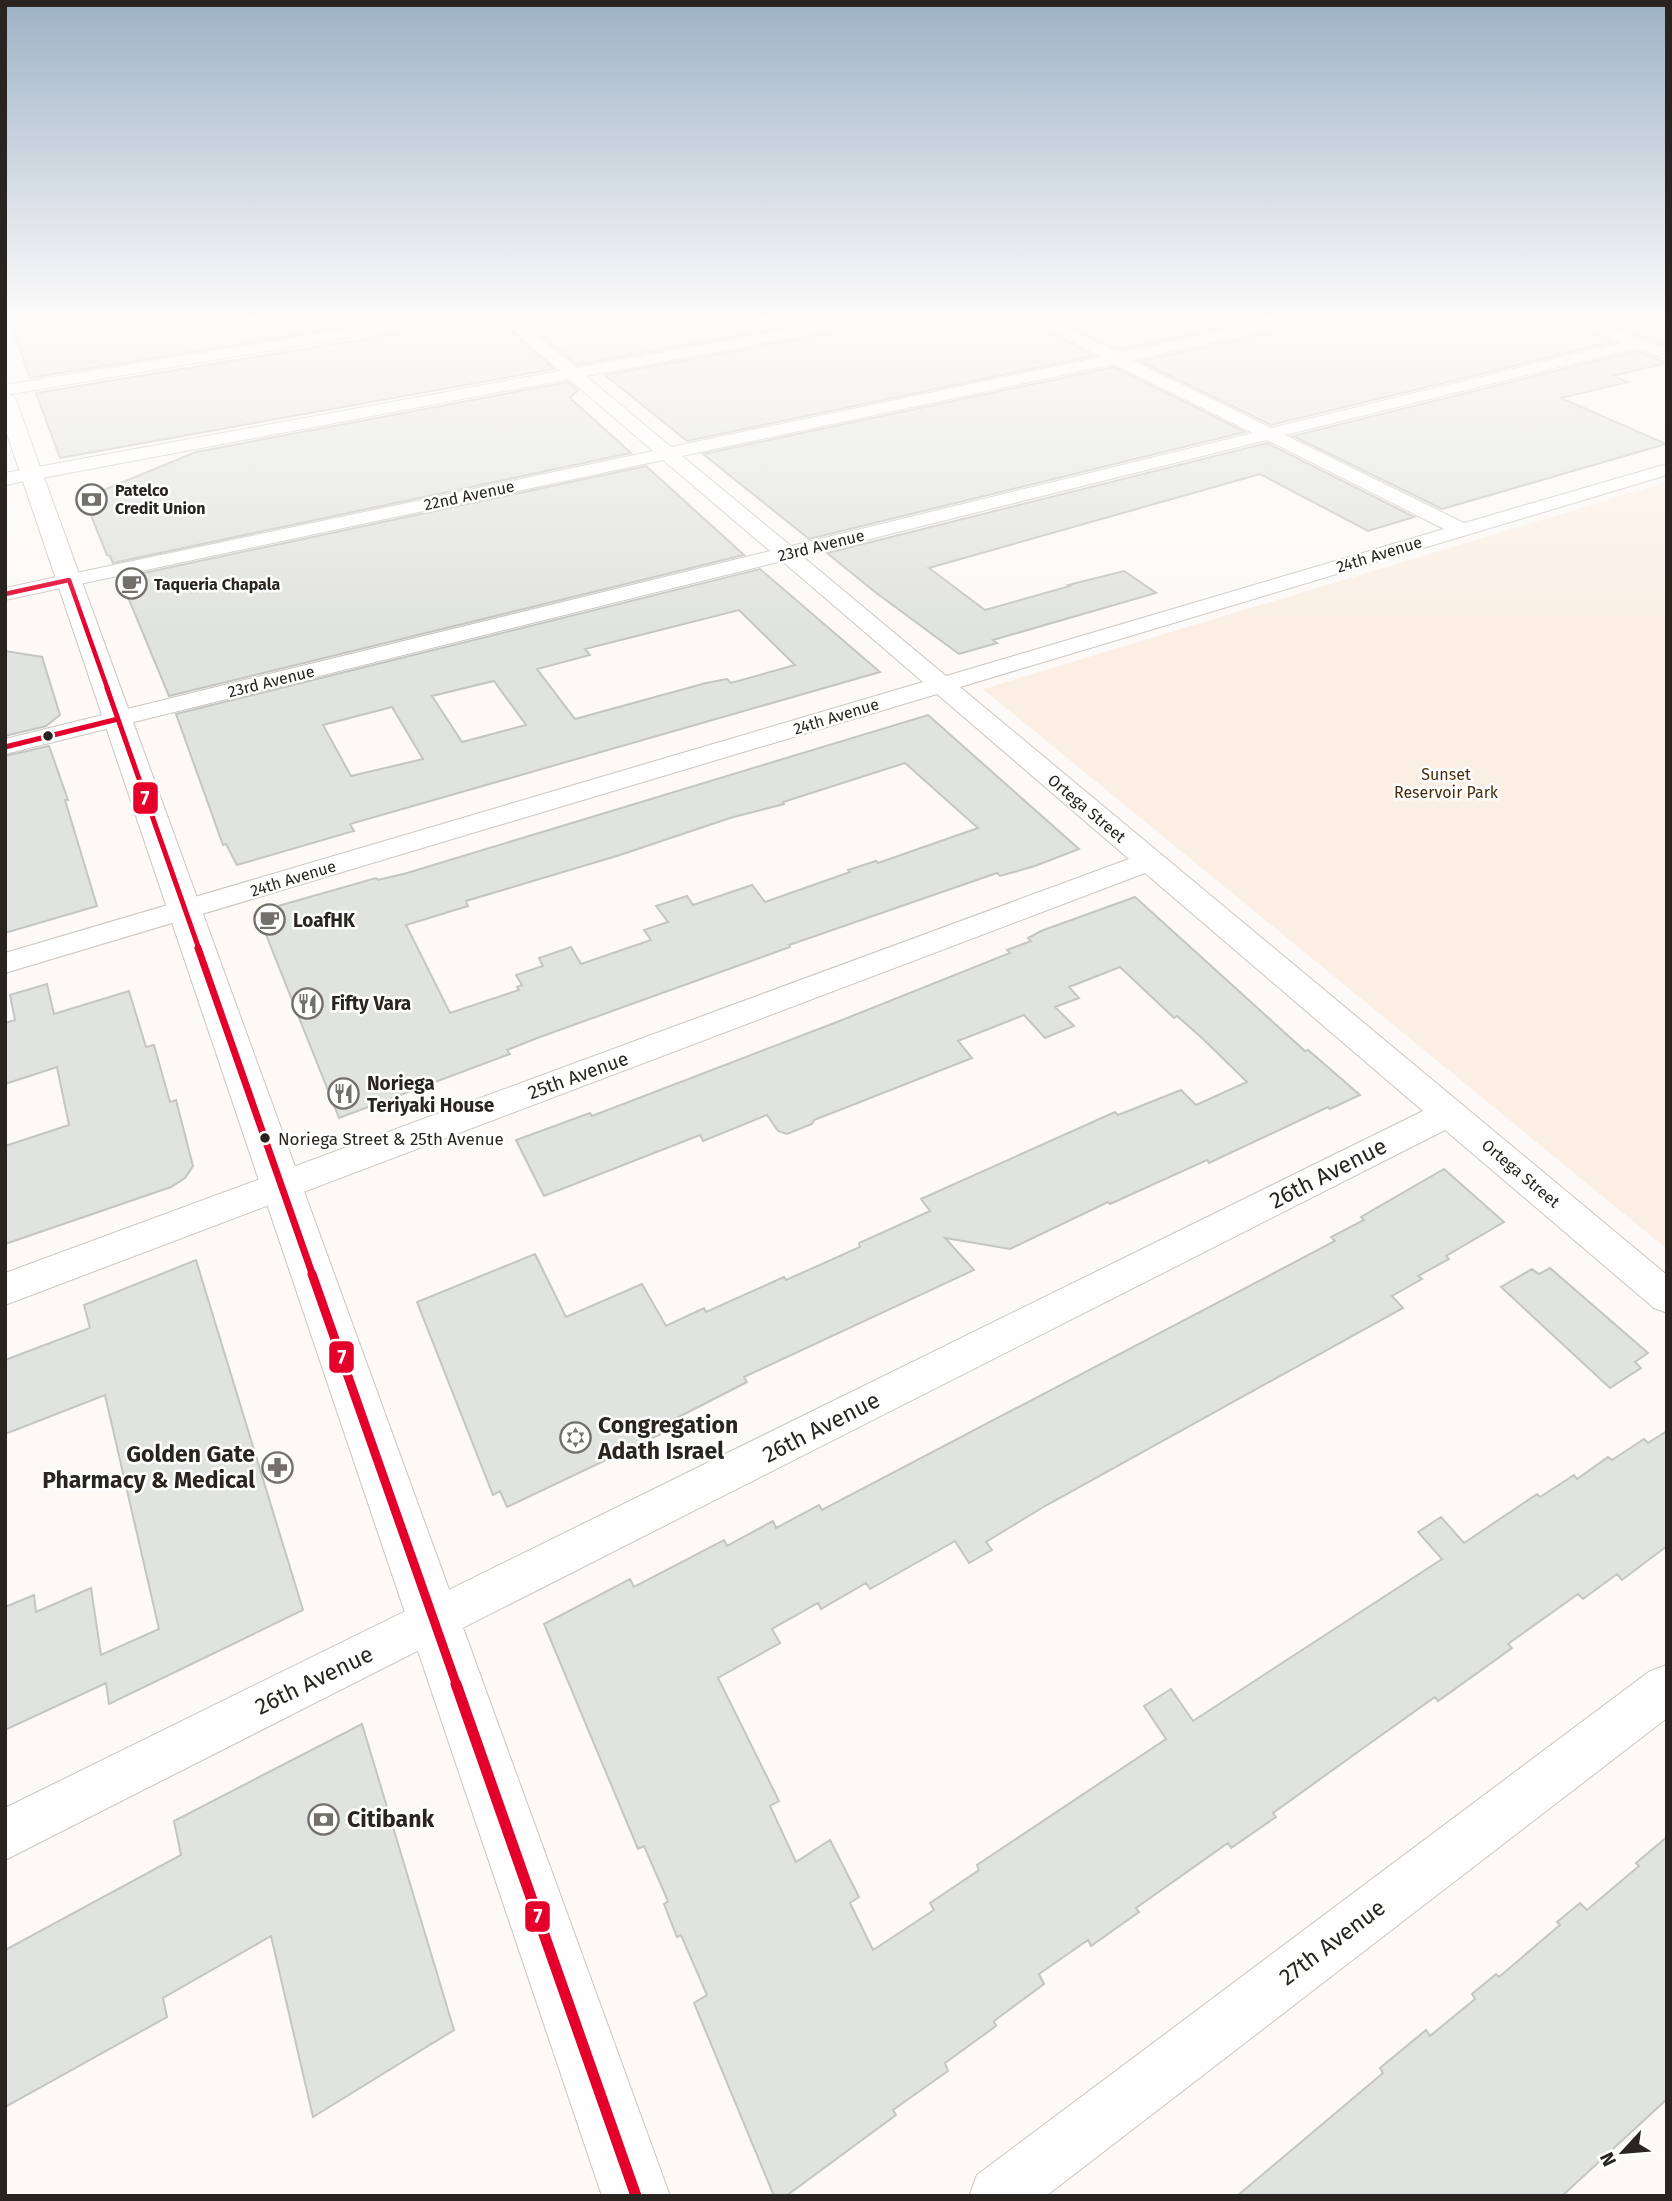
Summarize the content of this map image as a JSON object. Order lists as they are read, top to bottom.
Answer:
{
  "streets": {
    "street": [
      "22nd Avenue",
      "23rd Avenue",
      "24th Avenue",
      "Ortega Street",
      "25th Avenue",
      "26th Avenue",
      "27th Avenue"
    ]
  },
  "crossings": [
    ["22nd Avenue", "Ortega Street"],
    ["23rd Avenue", "Ortega Street"],
    ["24th Avenue", "Ortega Street"],
    ["Ortega Street", "25th Avenue"],
    ["Ortega Street", "26th Avenue"]
  ],
  "parks": ["Sunset Reservoir Park"],
  "places": {
    "bank": ["Patelco Credit Union", "Citibank"],
    "cafe": ["Taqueria Chapala", "LoafHK"],
    "restaurant": ["Fifty Vara", "Noriega Teriyaki House"],
    "other": ["Noriega Street & 25th Avenue"],
    "synagogue": ["Congregation Adath Israel"],
    "pharmacy": ["Golden Gate Pharmacy & Medical"]
  },
  "lines": ["transit line 7"],
  "north": "bottom left"
}
